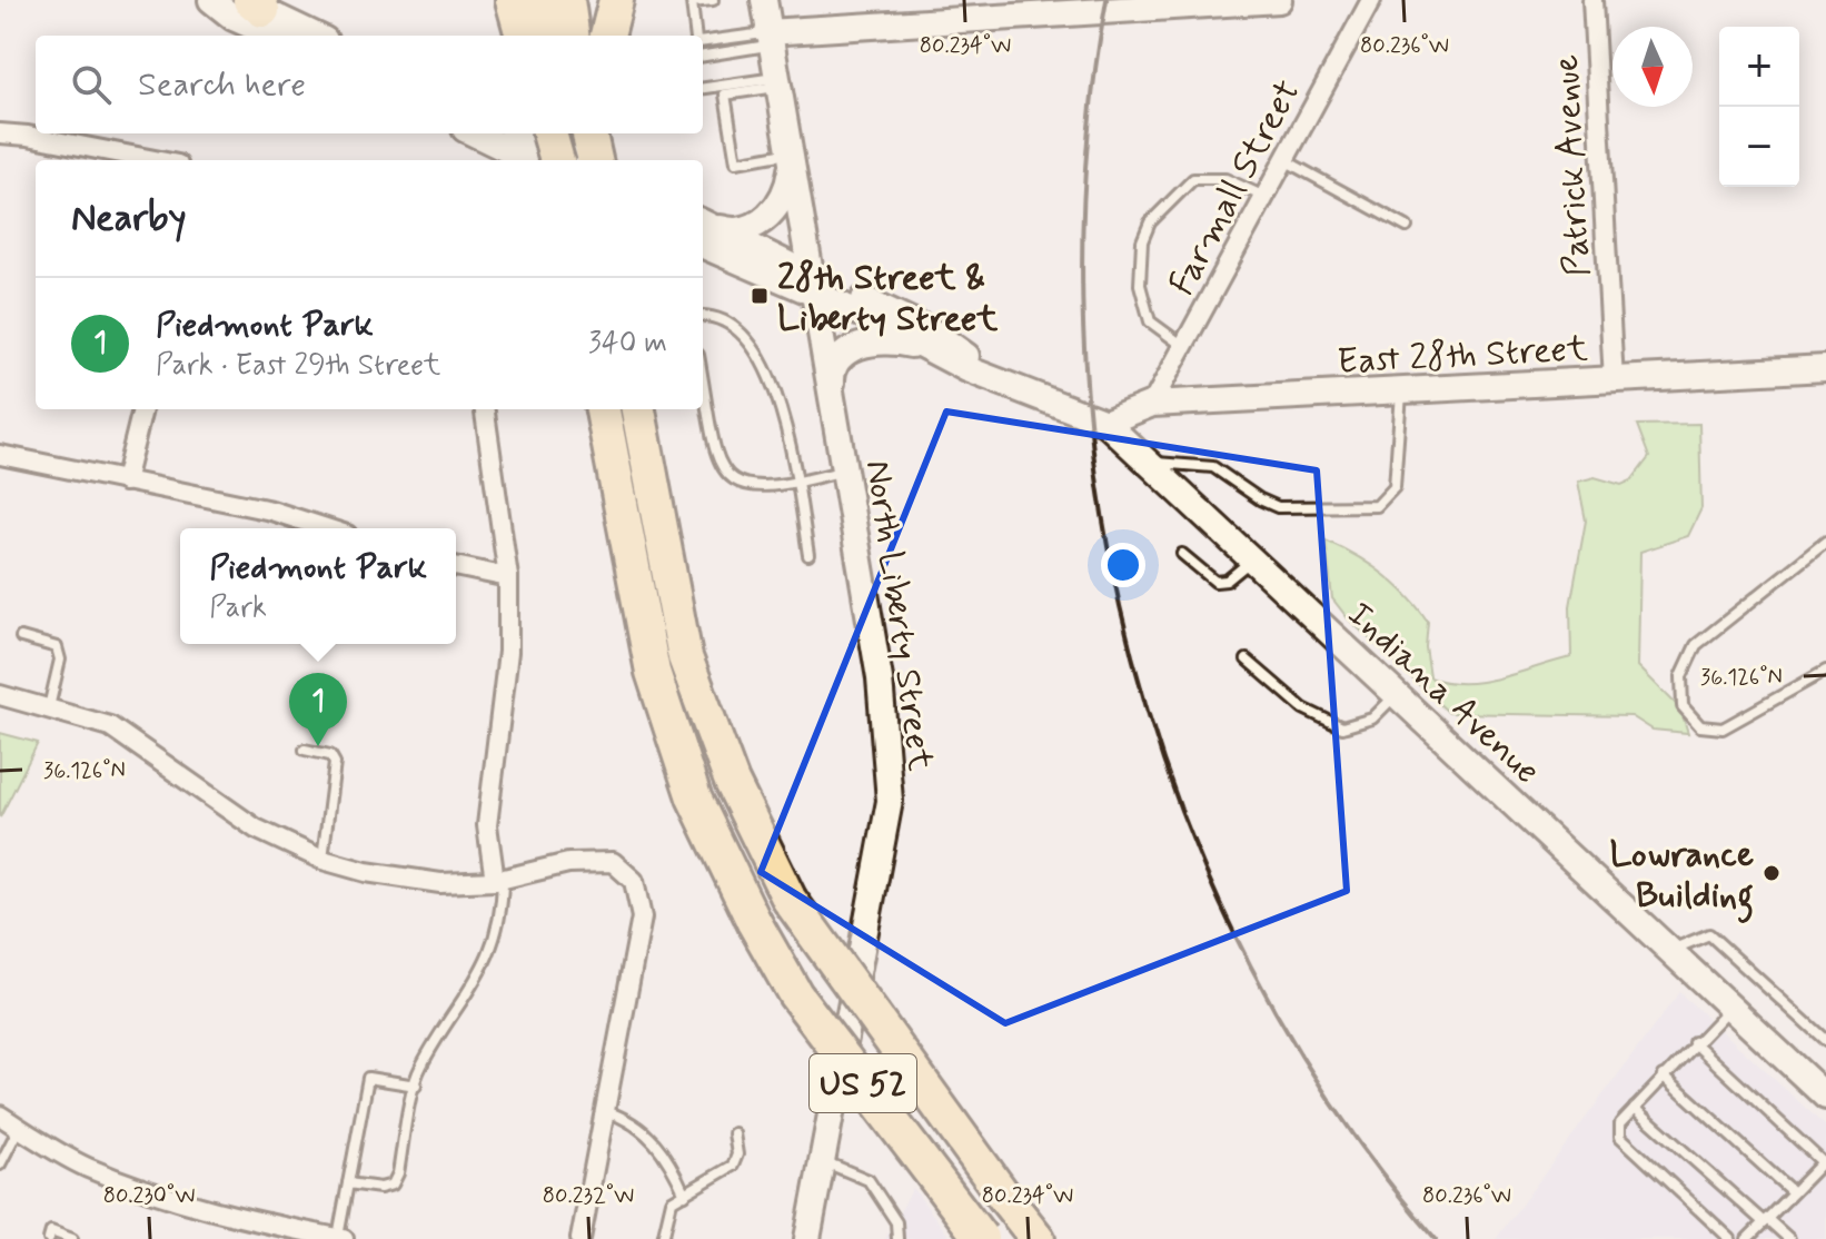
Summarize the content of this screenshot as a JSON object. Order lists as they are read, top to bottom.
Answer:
{
  "streets": {
    "highway": ["US 52"],
    "main road": ["East 28th Street", "North Liberty Street", "Indiana Avenue"],
    "street": ["Patrick Avenue", "Farmall Street"]
  },
  "crossings": [
    ["Patrick Avenue", "East 28th Street"],
    ["Farmall Street", "East 28th Street"],
    ["East 28th Street", "Indiana Avenue"]
  ],
  "places": {
    "transit": ["28th Street & Liberty Street"],
    "other": ["Lowrance Building"]
  },
  "north": "bottom",
  "page": {
    "map_buttons": ["+", "−"],
    "search": "Search here",
    "heading": "Nearby",
    "list": [
      {
        "mark": "1",
        "name": "Piedmont Park",
        "note": "Park · East 29th Street",
        "value": "340 m"
      }
    ],
    "popup": ["Piedmont Park", "Park"],
    "pins": "1"
  },
  "coordinates": [
    "80.234°W",
    "80.236°W",
    "36.126°N",
    "80.230°W",
    "80.232°W"
  ]
}
